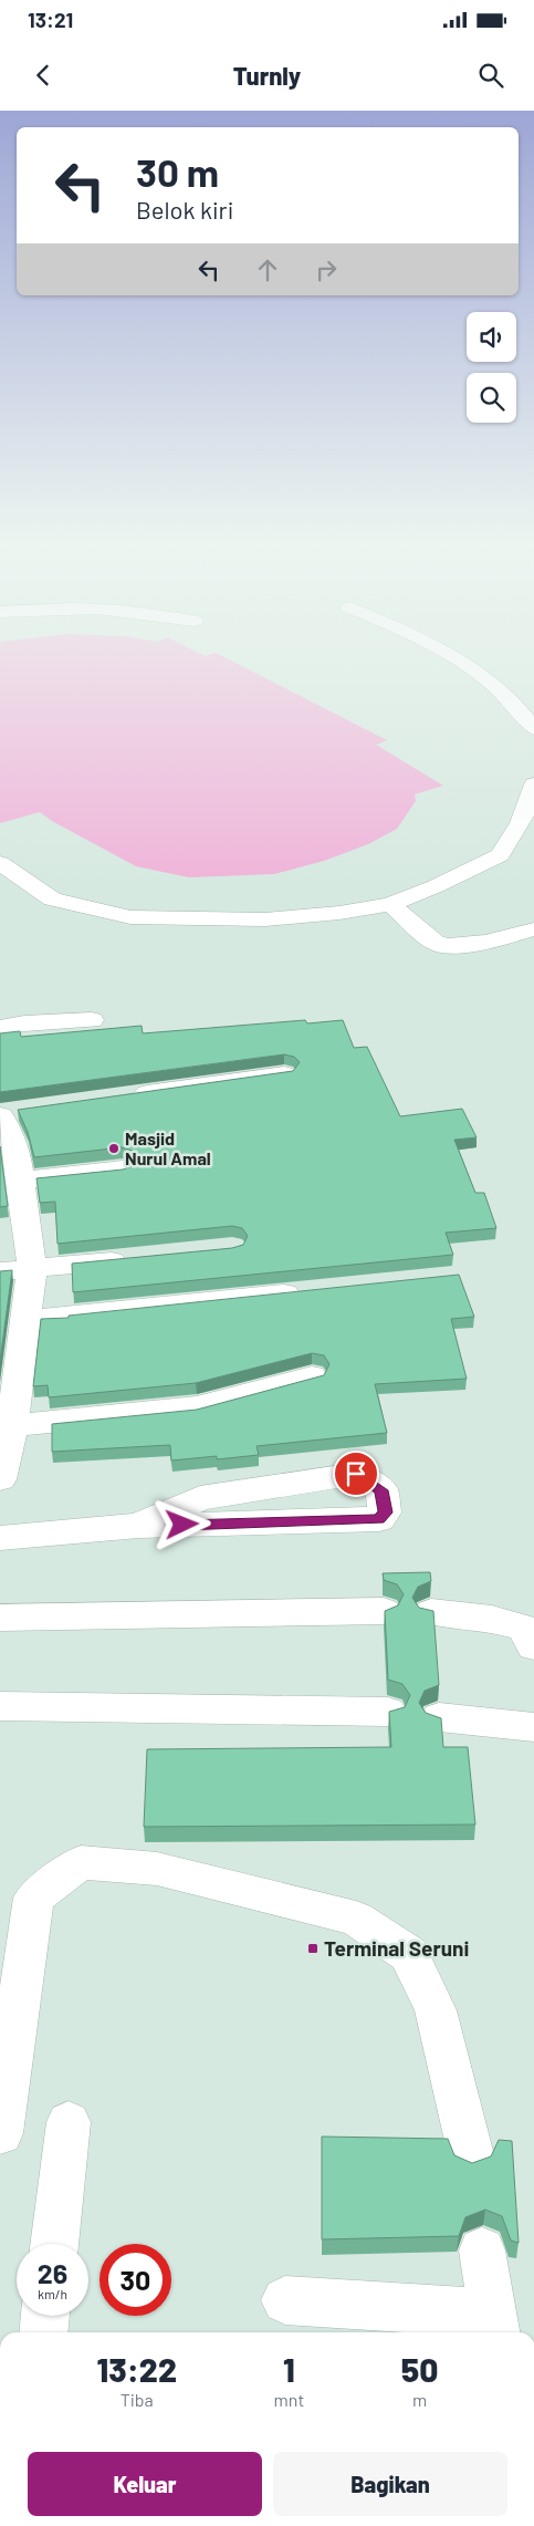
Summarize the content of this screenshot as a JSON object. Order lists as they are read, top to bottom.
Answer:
{
  "places": {
    "other": ["Masjid Nurul Amal"],
    "transit": ["Terminal Seruni"]
  },
  "page": {
    "status": "13:21",
    "header": "Turnly",
    "turn": ["30 m", "Belok kiri"],
    "speed": "26 km/h",
    "limit": "30",
    "eta": [
      "13:22",
      "Tiba",
      "1",
      "mnt",
      "50",
      "m"
    ],
    "buttons": ["Keluar", "Bagikan"]
  }
}
